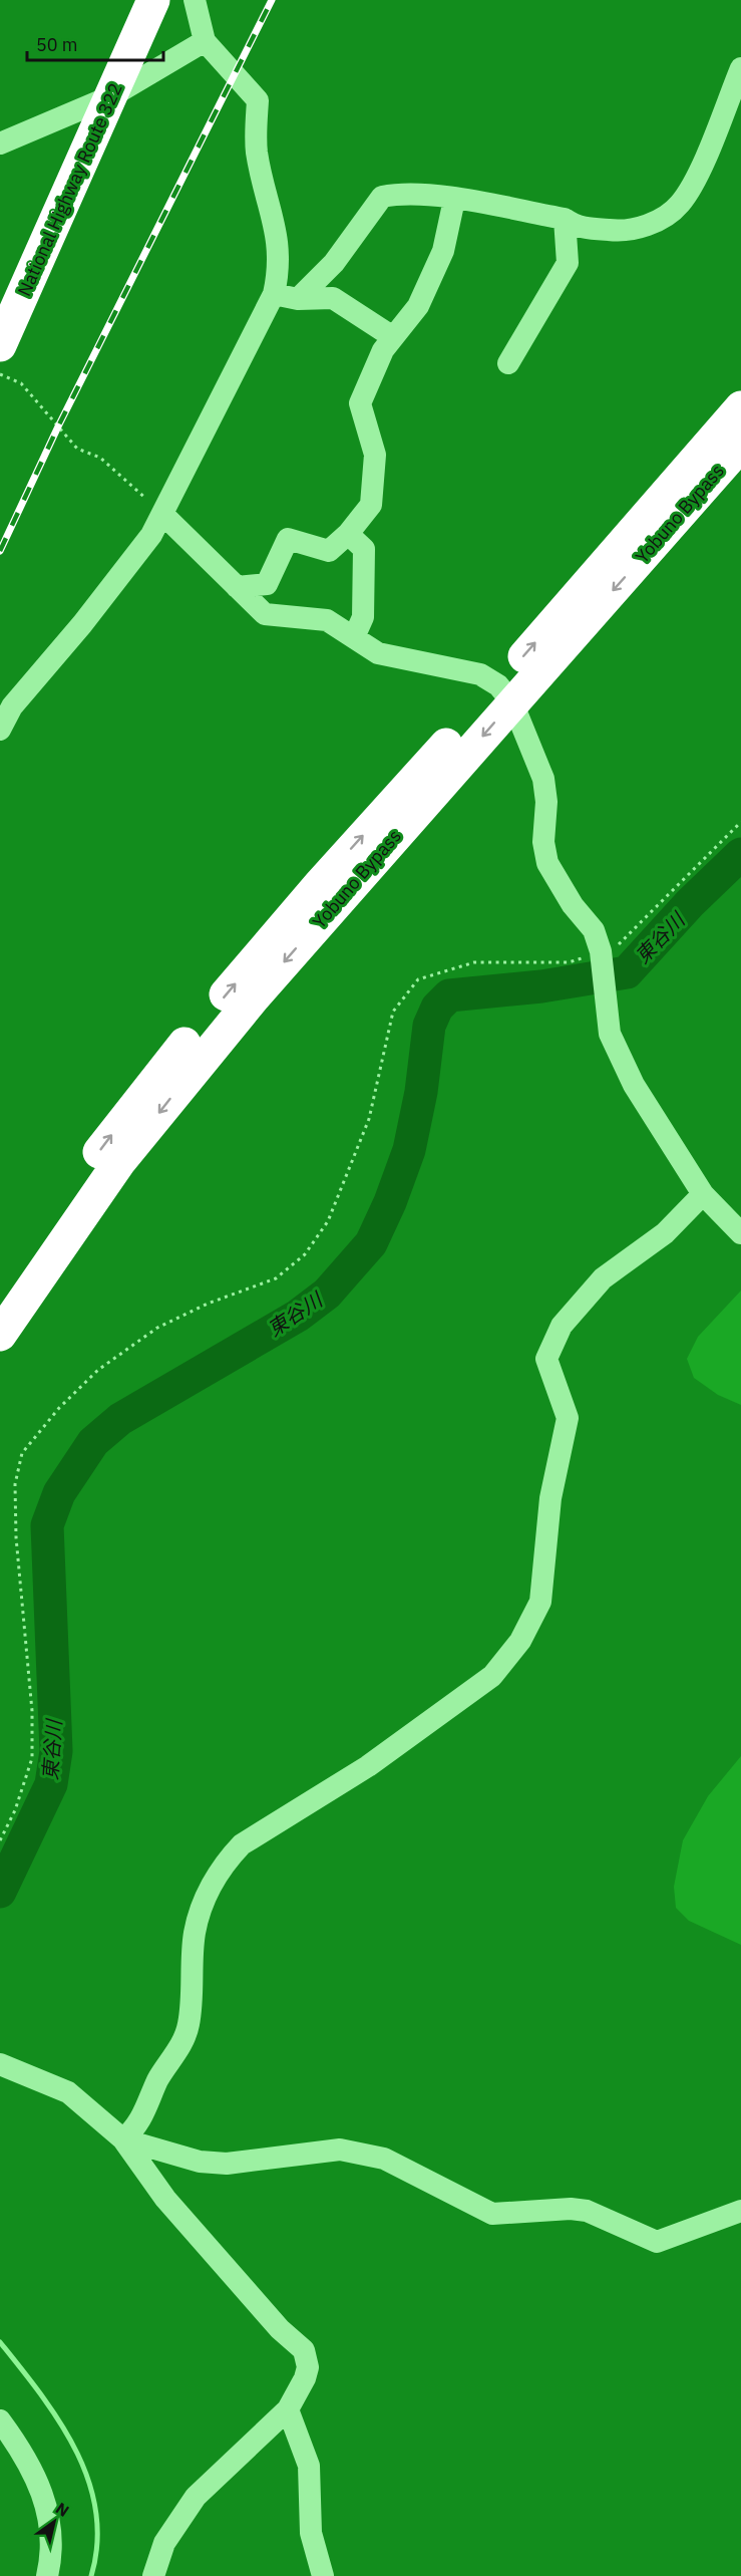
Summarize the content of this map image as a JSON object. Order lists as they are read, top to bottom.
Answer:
{
  "streets": {
    "highway": ["National Highway Route 322", "Yobuno Bypass"]
  },
  "water": ["東谷川"],
  "scale_bar": "50 m",
  "north": "top right"
}
